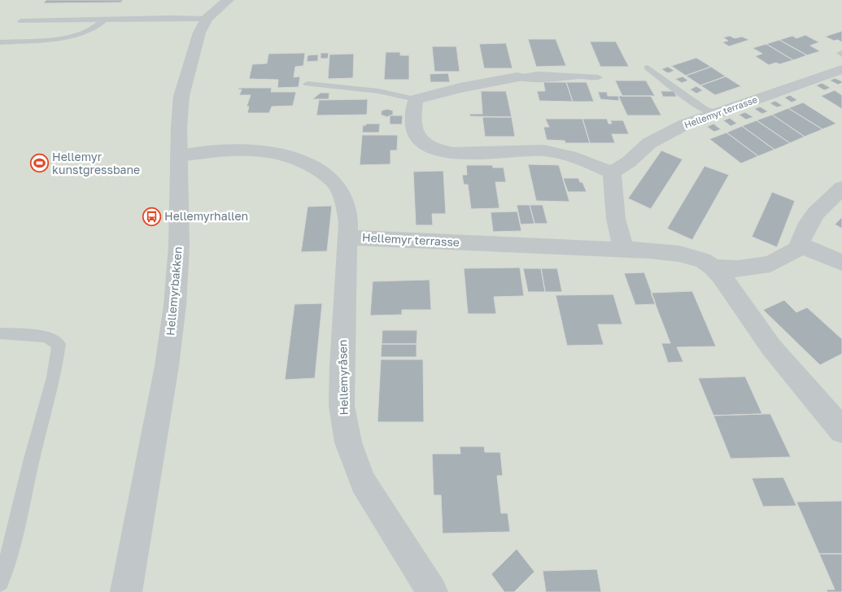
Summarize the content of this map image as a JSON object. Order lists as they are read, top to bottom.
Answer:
{
  "streets": {
    "street": ["Hellemyr terrasse", "Hellemyrbakken", "Hellemyråsen"]
  },
  "crossings": [
    ["Hellemyr terrasse", "Hellemyrbakken"],
    ["Hellemyr terrasse", "Hellemyråsen"]
  ],
  "places": {
    "sports": ["Hellemyr kunstgressbane"],
    "bus stop": ["Hellemyrhallen"]
  }
}
